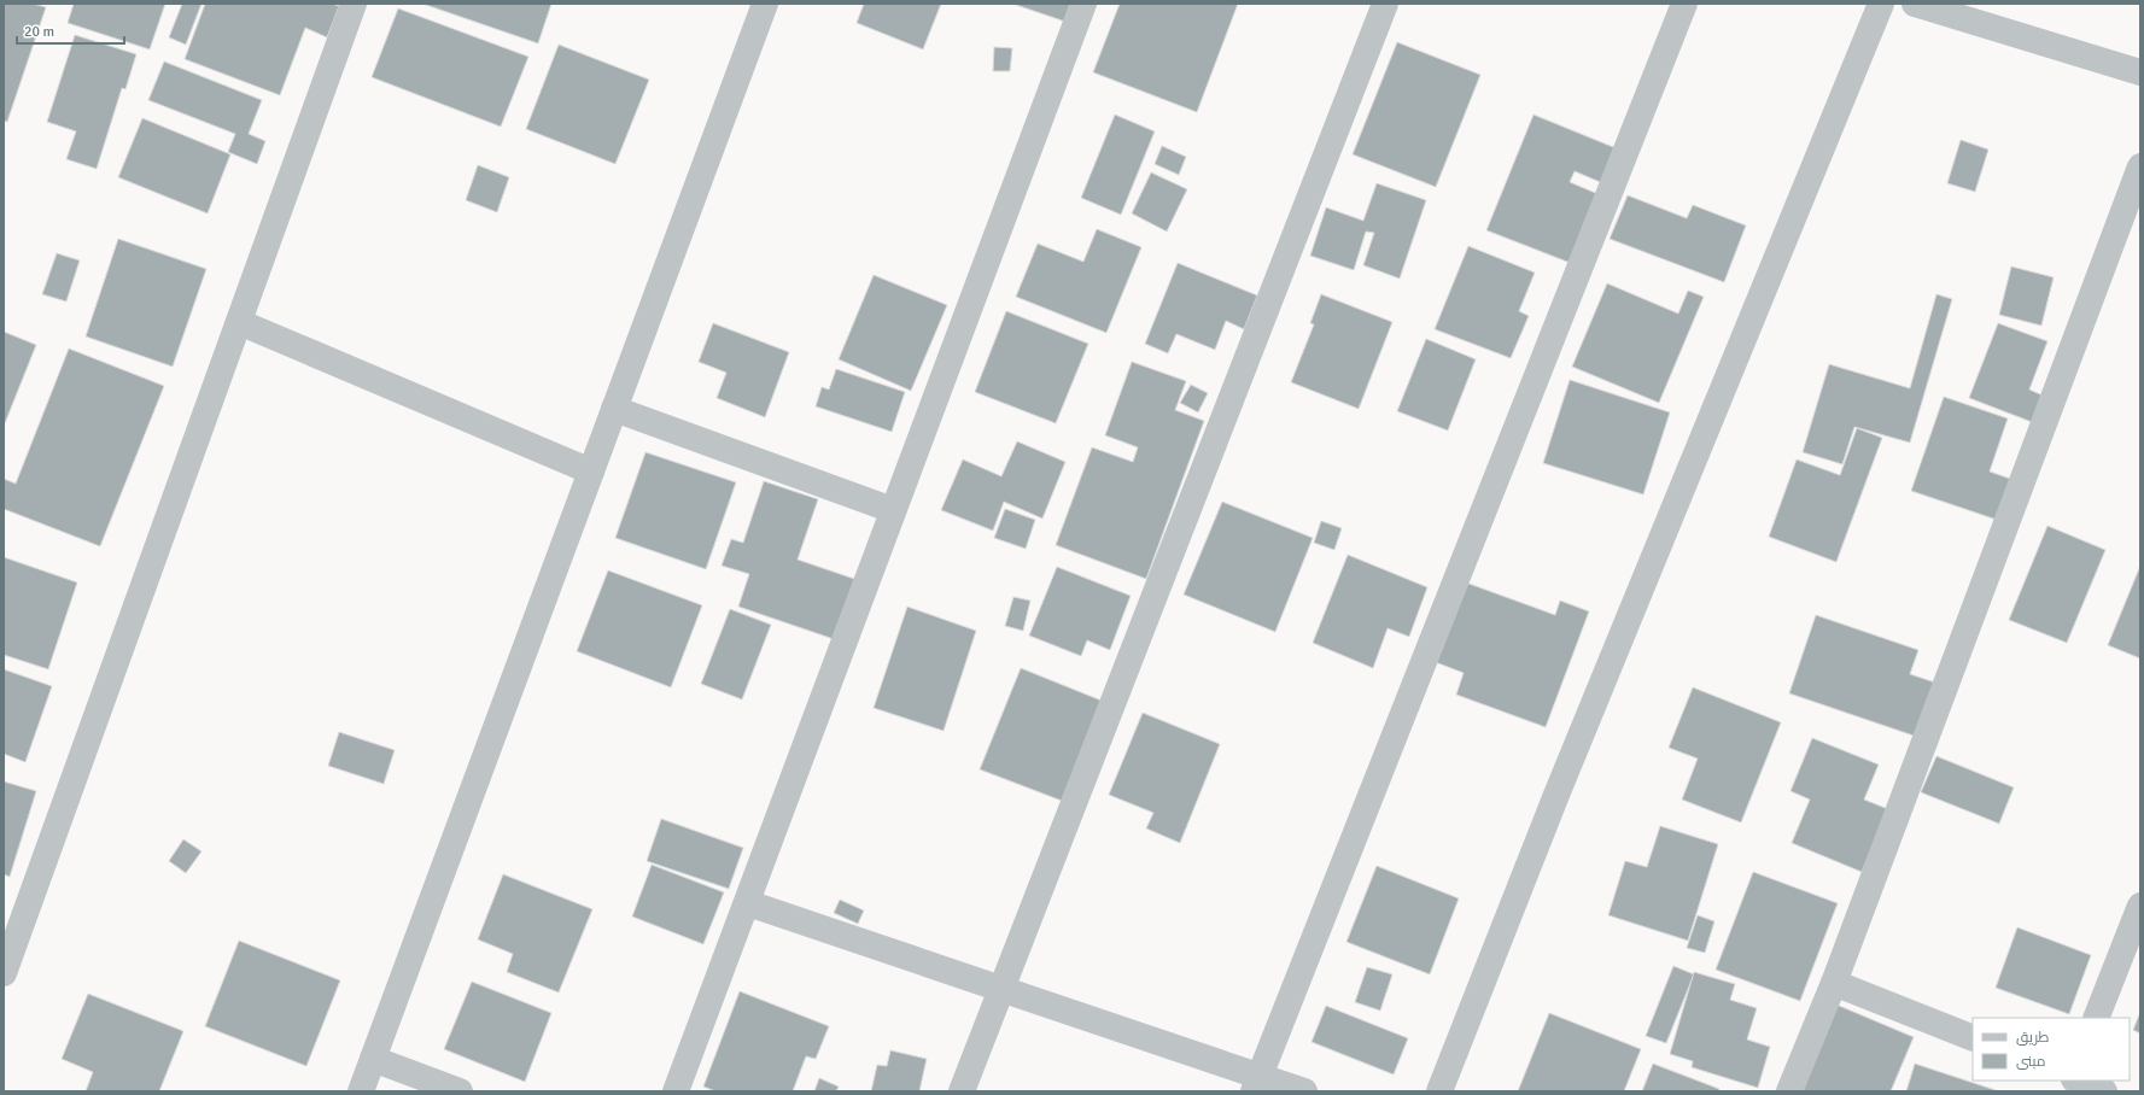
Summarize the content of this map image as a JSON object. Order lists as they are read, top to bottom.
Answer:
{
  "legend": ["طريق", "مبنى"],
  "scale_bar": "20 m"
}
